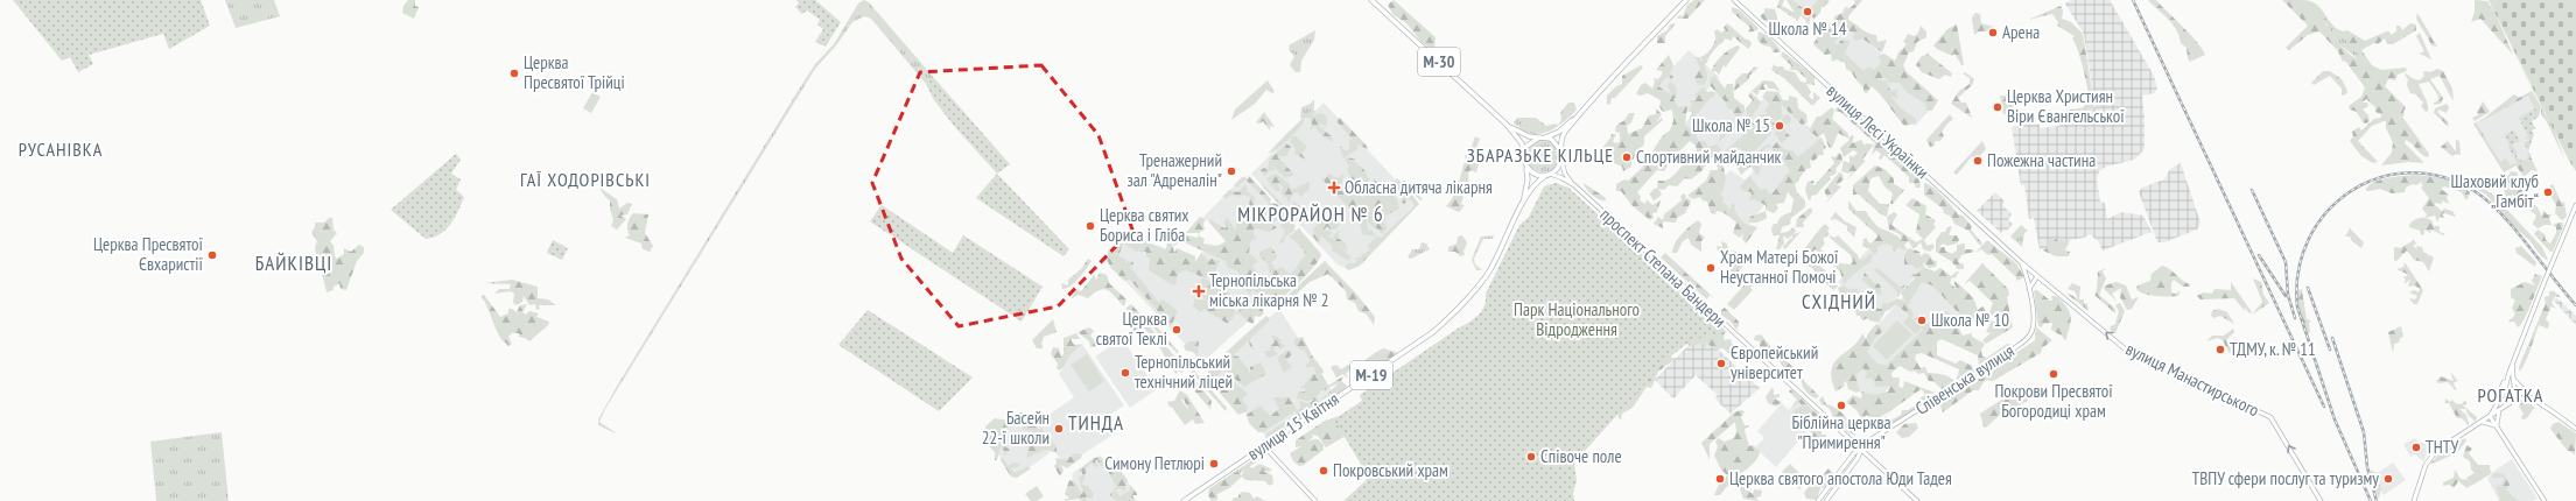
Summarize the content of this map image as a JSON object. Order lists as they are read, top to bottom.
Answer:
{
  "streets": {
    "highway": ["М-30", "М-19", "вулиця 15 Квітня"],
    "main road": [
      "вулиця Лесі Українки",
      "проспект Степана Бандери",
      "Слівенська вулиця",
      "вулиця Манастирського"
    ]
  },
  "crossings": [
    ["М-30", "проспект Степана Бандери"],
    ["М-30", "М-19"],
    ["М-30", "вулиця 15 Квітня"],
    ["вулиця Лесі Українки", "Слівенська вулиця"],
    ["вулиця Лесі Українки", "вулиця Манастирського"],
    ["проспект Степана Бандери", "М-19"],
    ["проспект Степана Бандери", "Слівенська вулиця"],
    ["проспект Степана Бандери", "вулиця 15 Квітня"],
    ["М-19", "вулиця 15 Квітня"],
    ["Слівенська вулиця", "вулиця Манастирського"]
  ],
  "one_way": ["вулиця Манастирського"],
  "districts": [
    "РУСАНІВКА",
    "ЗБАРАЗЬКЕ КІЛЬЦЕ",
    "ГАЇ ХОДОРІВСЬКІ",
    "МІКРОРАЙОН № 6",
    "БАЙКІВЦІ",
    "СХІДНИЙ",
    "РОГАТКА",
    "ТИНДА"
  ],
  "parks": ["Парк Національного Відродження"],
  "places": {
    "other": [
      "Школа № 14",
      "Арена",
      "Церква Пресвятої Трійці",
      "Церква Християн Віри Євангельської",
      "Школа № 15",
      "Спортивний майданчик",
      "Пожежна частина",
      "Тренажерний зал \"Адреналін\"",
      "Шаховий клуб „Гамбіт“",
      "Церква святих Бориса і Гліба",
      "Церква Пресвятої Євхаристії",
      "Храм Матері Божої Неустанної Помочі",
      "Школа № 10",
      "Церква святої Теклі",
      "ТДМУ, к. № 11",
      "Європейський університет",
      "Тернопільський технічний ліцей",
      "Покрови Пресвятої Богородиці храм",
      "Біблійна церква \"Примирення\"",
      "Басейн 22-ї школи",
      "ТНТУ",
      "Співоче поле",
      "Симону Петлюрі",
      "Покровський храм",
      "Церква святого апостола Юди Тадея",
      "ТВПУ сфери послуг та туризму"
    ],
    "health": ["Обласна дитяча лікарня", "Тернопільська міська лікарня № 2"]
  }
}
